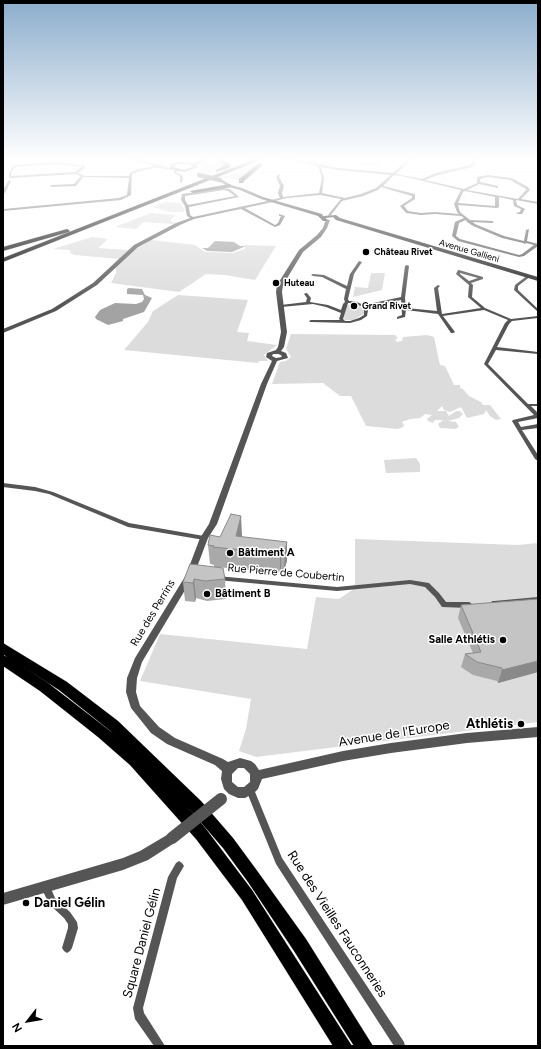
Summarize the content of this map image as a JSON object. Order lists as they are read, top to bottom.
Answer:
{
  "streets": {
    "main road": ["Avenue Gallieni"],
    "street": [
      "Rue Pierre de Coubertin",
      "Rue des Perrins",
      "Avenue de l'Europe",
      "Rue des Vieilles Fauconneries",
      "Square Daniel Gélin"
    ]
  },
  "crossings": [
    ["Rue Pierre de Coubertin", "Rue des Perrins"],
    ["Rue des Perrins", "Avenue de l'Europe"],
    ["Rue des Perrins", "Rue des Vieilles Fauconneries"],
    ["Avenue de l'Europe", "Rue des Vieilles Fauconneries"]
  ],
  "places": [
    "Château Rivet",
    "Huteau",
    "Grand Rivet",
    "Bâtiment A",
    "Bâtiment B",
    "Salle Athlétis",
    "Athlétis",
    "Daniel Gélin"
  ],
  "north": "bottom left"
}
